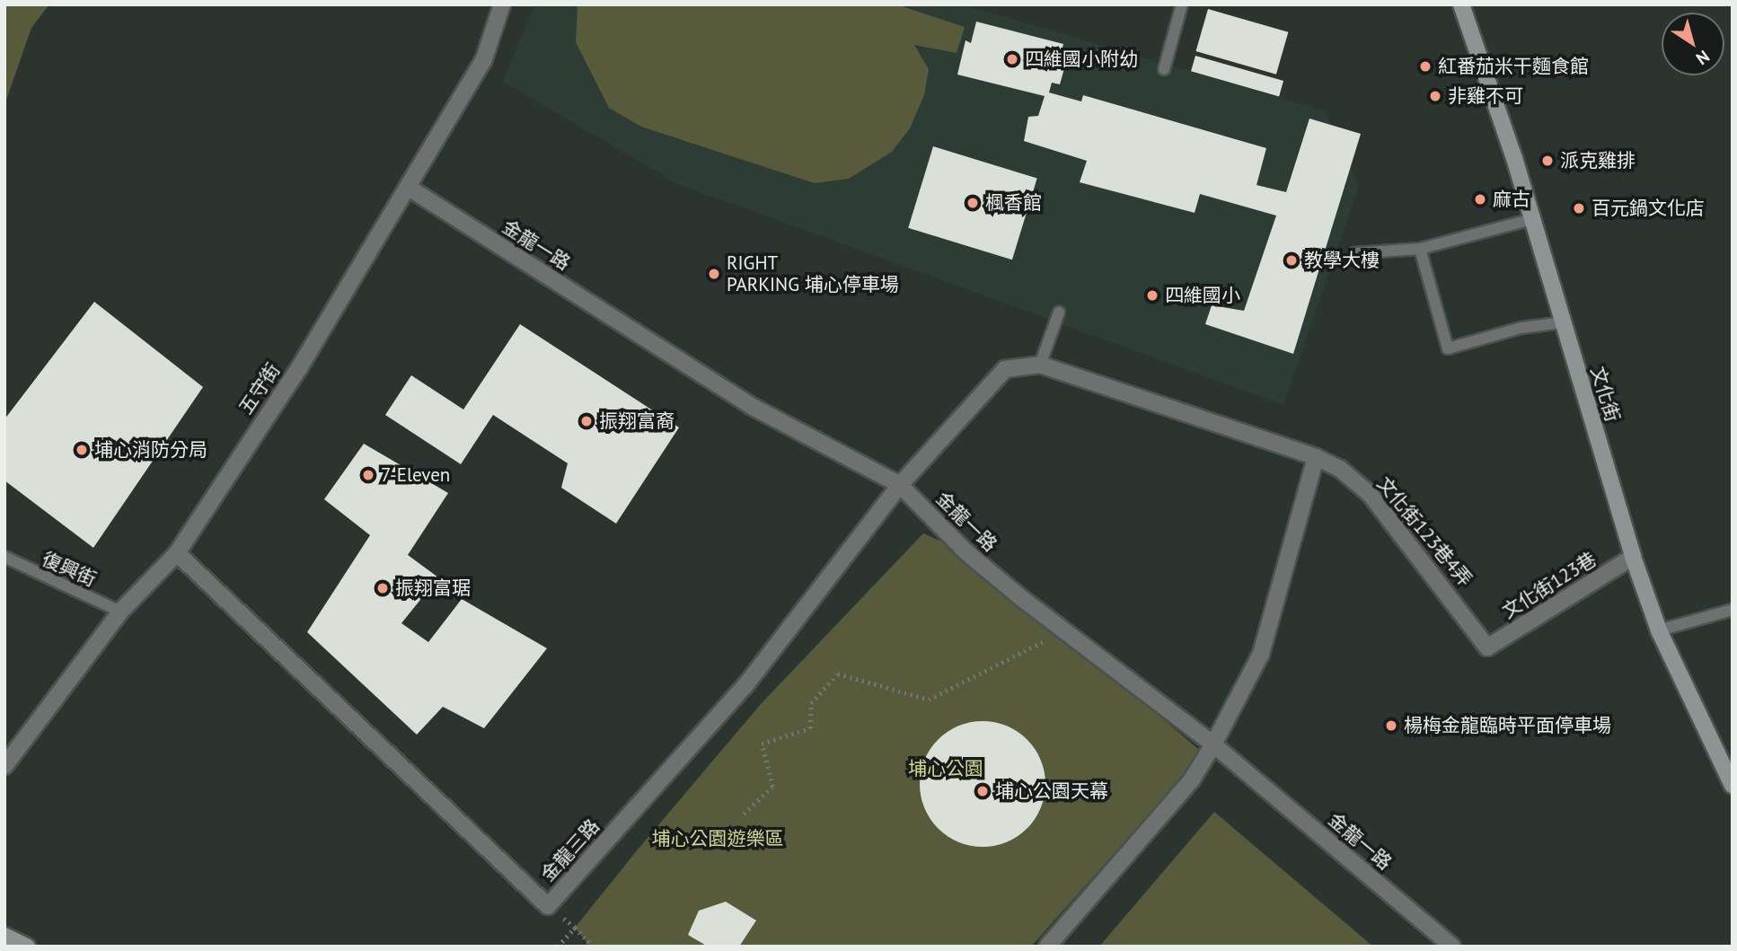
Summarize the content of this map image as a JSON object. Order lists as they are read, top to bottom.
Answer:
{
  "streets": {
    "street": [
      "金龍一路",
      "五守街",
      "文化街",
      "文化街123巷4弄",
      "文化街123巷",
      "金龍三路"
    ],
    "lane": ["復興街"]
  },
  "crossings": [
    ["金龍一路", "五守街"],
    ["金龍一路", "金龍三路"],
    ["五守街", "復興街"],
    ["五守街", "金龍三路"],
    ["文化街", "文化街123巷"],
    ["文化街123巷4弄", "文化街123巷"],
    ["文化街123巷4弄", "金龍三路"]
  ],
  "parks": ["埔心公園", "埔心公園遊樂區"],
  "places": [
    "四維國小附幼",
    "紅番茄米干麵食館",
    "非雞不可",
    "派克雞排",
    "麻古",
    "楓香館",
    "百元鍋文化店",
    "教學大樓",
    "RIGHT PARKING 埔心停車場",
    "四維國小",
    "振翔富裔",
    "埔心消防分局",
    "7-Eleven",
    "振翔富琚",
    "楊梅金龍臨時平面停車場",
    "埔心公園天幕"
  ],
  "north": "bottom right"
}
